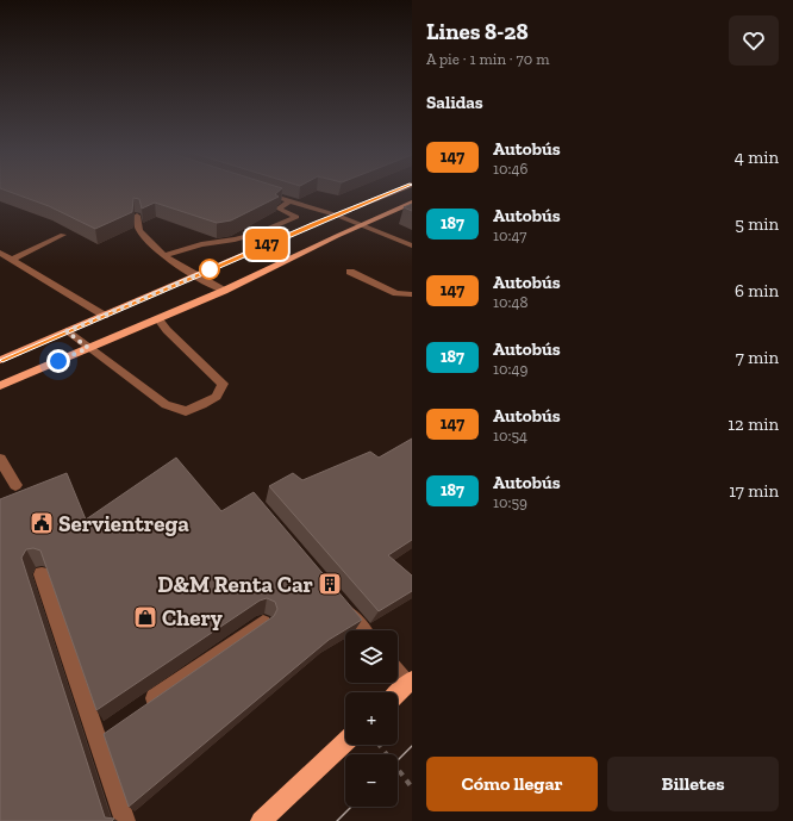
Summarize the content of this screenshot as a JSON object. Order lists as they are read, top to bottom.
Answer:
{
  "places": {
    "public building": ["Servientrega"],
    "building": ["D&M Renta Car"],
    "shop": ["Chery"]
  },
  "lines": ["bus line 147"],
  "page": {
    "on_map": "147",
    "heading": [
      ["Lines 8-28", "A pie · 1 min · 70 m"],
      "Salidas"
    ],
    "list": [
      {
        "mark": "147",
        "name": "Autobús",
        "note": "10:46",
        "value": "4 min"
      },
      {
        "mark": "187",
        "name": "Autobús",
        "note": "10:47",
        "value": "5 min"
      },
      {
        "mark": "147",
        "name": "Autobús",
        "note": "10:48",
        "value": "6 min"
      },
      {
        "mark": "187",
        "name": "Autobús",
        "note": "10:49",
        "value": "7 min"
      },
      {
        "mark": "147",
        "name": "Autobús",
        "note": "10:54",
        "value": "12 min"
      },
      {
        "mark": "187",
        "name": "Autobús",
        "note": "10:59",
        "value": "17 min"
      }
    ],
    "map_buttons": ["+", "−"],
    "buttons": ["Cómo llegar", "Billetes"]
  }
}
